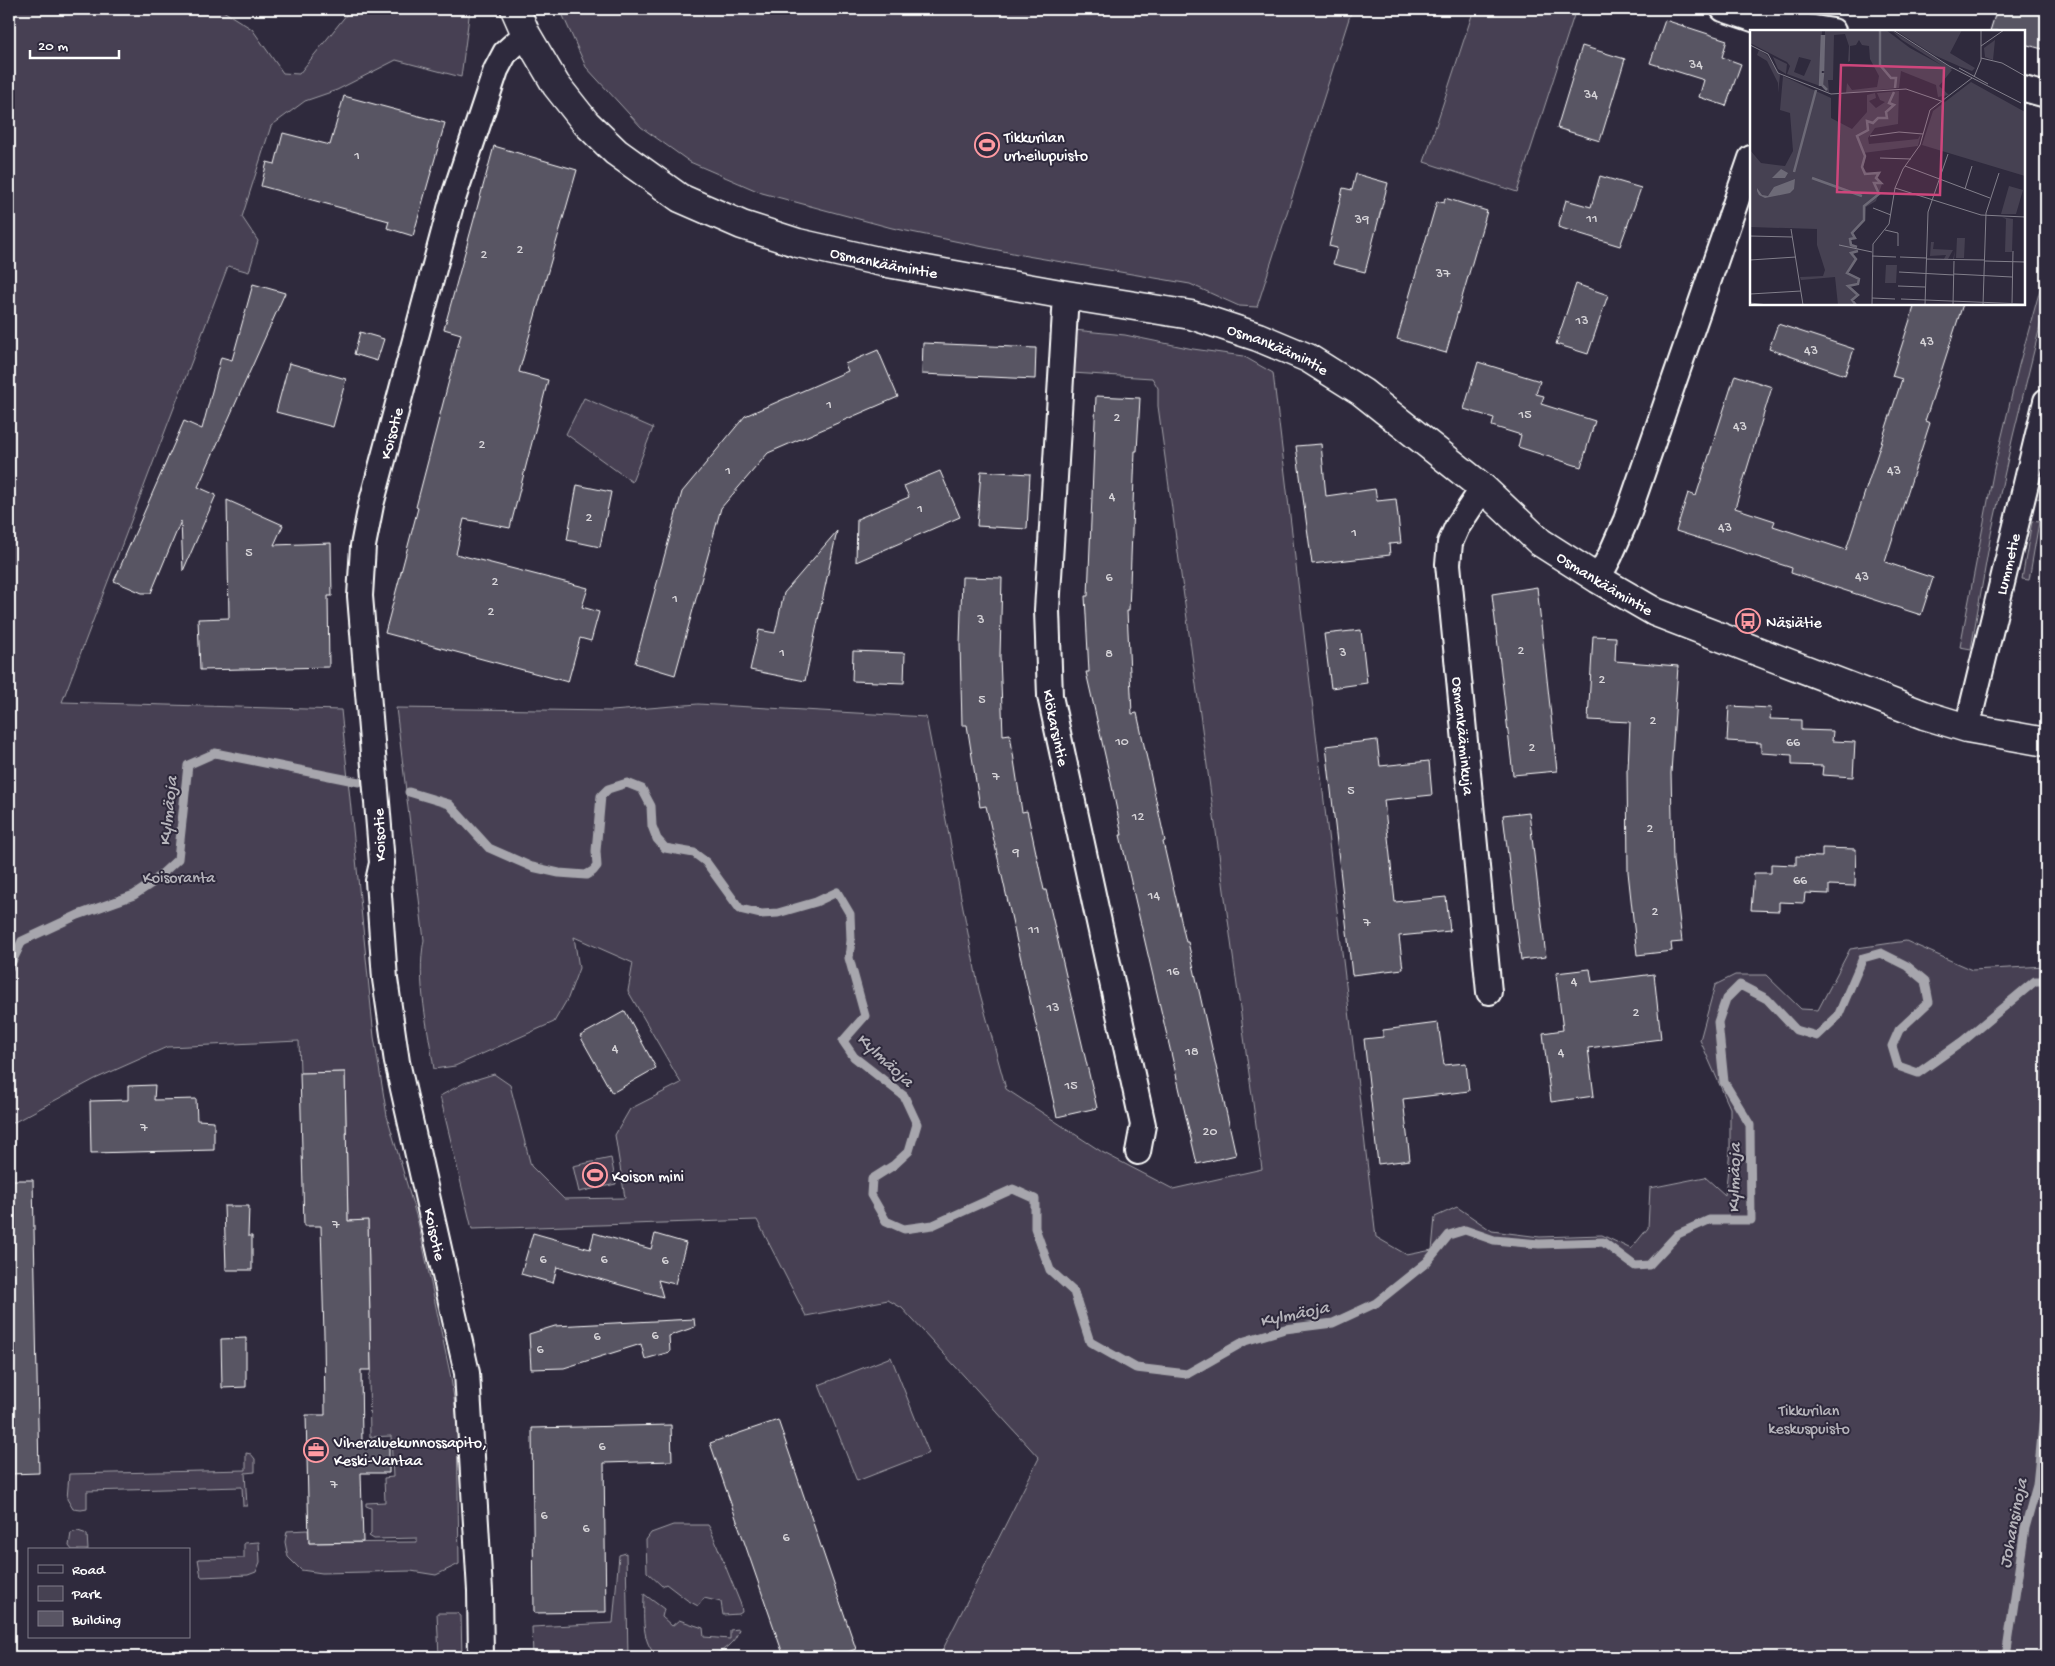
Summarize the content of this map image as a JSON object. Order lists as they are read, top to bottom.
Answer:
{
  "streets": {
    "street": [
      "Osmankäämintie",
      "Koisotie",
      "Lummetie",
      "Klökarsintie",
      "Osmankääminkuja"
    ]
  },
  "crossings": [
    ["Osmankäämintie", "Koisotie"],
    ["Osmankäämintie", "Lummetie"],
    ["Osmankäämintie", "Klökarsintie"],
    ["Osmankäämintie", "Osmankääminkuja"]
  ],
  "water": ["Kylmäoja", "Johansinoja"],
  "parks": ["Koisoranta", "Tikkurilan keskuspuisto"],
  "places": {
    "sports": ["Tikkurilan urheilupuisto", "Koison mini"],
    "bus stop": ["Näsiätie"],
    "office": ["Viheraluekunnossapito, Keski-Vantaa"]
  },
  "house_numbers": [
    "34",
    "34",
    "1",
    "11",
    "39",
    "2",
    "2",
    "37",
    "13",
    "43",
    "43",
    "1",
    "15",
    "2",
    "43",
    "2",
    "1",
    "43",
    "4",
    "1",
    "2",
    "43",
    "1",
    "5",
    "43",
    "6",
    "2",
    "1",
    "2",
    "3",
    "2",
    "1",
    "3",
    "8",
    "2",
    "5",
    "2",
    "10",
    "66",
    "2",
    "7",
    "5",
    "12",
    "2",
    "9",
    "66",
    "14",
    "2",
    "7",
    "11",
    "16",
    "4",
    "13",
    "2",
    "4",
    "18",
    "4",
    "15",
    "7",
    "20",
    "7",
    "6",
    "6",
    "6",
    "6",
    "6",
    "6",
    "6",
    "7",
    "6",
    "6",
    "6"
  ],
  "legend": ["Road", "Park", "Building"],
  "scale_bar": "20 m"
}
